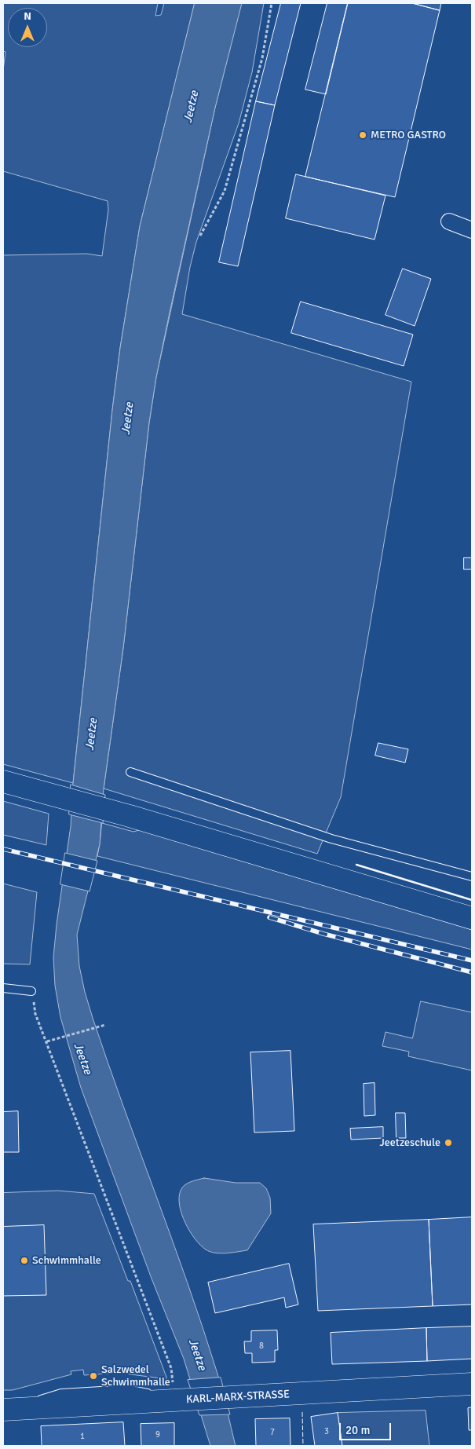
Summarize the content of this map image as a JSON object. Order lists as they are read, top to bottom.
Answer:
{
  "streets": {
    "main road": ["KARL-MARX-STRASSE"]
  },
  "water": ["Jeetze"],
  "places": [
    "METRO GASTRO",
    "Jeetzeschule",
    "Schwimmhalle",
    "Salzwedel Schwimmhalle"
  ],
  "house_numbers": [
    "8",
    "3",
    "7",
    "9",
    "1"
  ],
  "scale_bar": "20 m",
  "north": "top"
}
